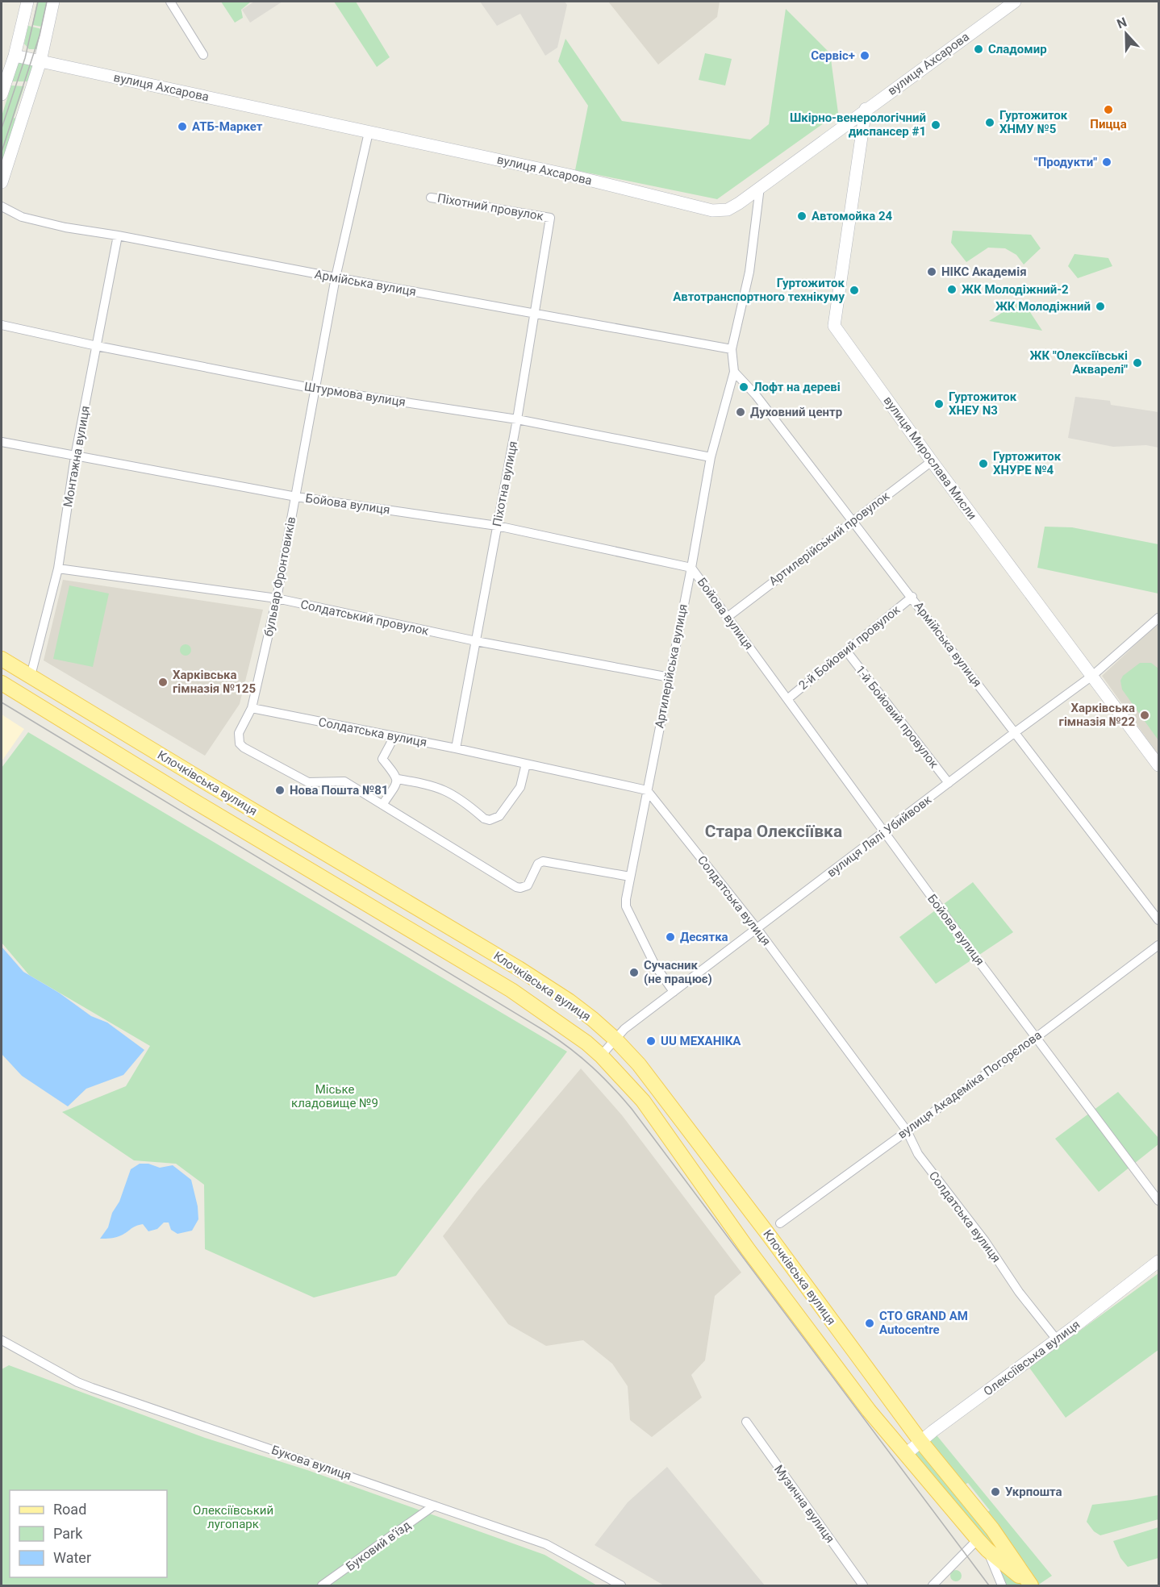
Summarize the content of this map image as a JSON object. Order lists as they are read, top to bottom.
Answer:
{
  "streets": {
    "main road": ["Клочківська вулиця"],
    "street": [
      "вулиця Ахсарова",
      "Піхотний провулок",
      "Армійська вулиця",
      "Штурмова вулиця",
      "Монтажна вулиця",
      "вулиця Мирослава Мисли",
      "Піхотна вулиця",
      "Бойова вулиця",
      "Артилерійський провулок",
      "бульвар Фронтовиків",
      "Солдатський провулок",
      "2-й Бойовий провулок",
      "Артилерійська вулиця",
      "1-й Бойовий провулок",
      "Солдатська вулиця",
      "вулиця Лялі Убийвовк",
      "вулиця Академіка Погорєлова",
      "Олексіївська вулиця",
      "Букова вулиця",
      "Музична вулиця",
      "Буковий в'їзд"
    ]
  },
  "crossings": [
    ["вулиця Ахсарова", "вулиця Мирослава Мисли"],
    ["вулиця Ахсарова", "бульвар Фронтовиків"],
    ["вулиця Ахсарова", "Артилерійська вулиця"],
    ["Піхотний провулок", "Піхотна вулиця"],
    ["Армійська вулиця", "Монтажна вулиця"],
    ["Армійська вулиця", "Піхотна вулиця"],
    ["Армійська вулиця", "Артилерійський провулок"],
    ["Армійська вулиця", "бульвар Фронтовиків"],
    ["Армійська вулиця", "2-й Бойовий провулок"],
    ["Армійська вулиця", "Артилерійська вулиця"],
    ["Армійська вулиця", "вулиця Лялі Убийвовк"],
    ["Штурмова вулиця", "Монтажна вулиця"],
    ["Штурмова вулиця", "Піхотна вулиця"],
    ["Штурмова вулиця", "бульвар Фронтовиків"],
    ["Штурмова вулиця", "Артилерійська вулиця"],
    ["Монтажна вулиця", "Бойова вулиця"],
    ["Монтажна вулиця", "Солдатський провулок"],
    ["Монтажна вулиця", "Клочківська вулиця"],
    ["вулиця Мирослава Мисли", "Артилерійський провулок"],
    ["вулиця Мирослава Мисли", "вулиця Лялі Убийвовк"],
    ["Піхотна вулиця", "Бойова вулиця"],
    ["Піхотна вулиця", "Солдатський провулок"],
    ["Піхотна вулиця", "Солдатська вулиця"],
    ["Бойова вулиця", "Артилерійський провулок"],
    ["Бойова вулиця", "бульвар Фронтовиків"],
    ["Бойова вулиця", "2-й Бойовий провулок"],
    ["Бойова вулиця", "Артилерійська вулиця"],
    ["Бойова вулиця", "вулиця Лялі Убийвовк"],
    ["Бойова вулиця", "вулиця Академіка Погорєлова"],
    ["бульвар Фронтовиків", "Солдатський провулок"],
    ["бульвар Фронтовиків", "Артилерійська вулиця"],
    ["бульвар Фронтовиків", "Солдатська вулиця"],
    ["Солдатський провулок", "Артилерійська вулиця"],
    ["2-й Бойовий провулок", "1-й Бойовий провулок"],
    ["Артилерійська вулиця", "Солдатська вулиця"],
    ["Артилерійська вулиця", "вулиця Лялі Убийвовк"],
    ["1-й Бойовий провулок", "вулиця Лялі Убийвовк"],
    ["Солдатська вулиця", "вулиця Лялі Убийвовк"],
    ["Солдатська вулиця", "вулиця Академіка Погорєлова"],
    ["Солдатська вулиця", "Олексіївська вулиця"],
    ["Клочківська вулиця", "вулиця Лялі Убийвовк"],
    ["Клочківська вулиця", "Олексіївська вулиця"],
    ["Букова вулиця", "Буковий в'їзд"]
  ],
  "districts": ["Стара Олексіївка"],
  "parks": ["Міське кладовище №9", "Олексіївський лугопарк"],
  "places": [
    "Сладомир",
    "Сервіс+",
    "Пицца",
    "Гуртожиток ХНМУ №5",
    "Шкірно-венерологічний диспансер #1",
    "АТБ-Маркет",
    "\"Продукти\"",
    "Автомойка 24",
    "НІКС Академія",
    "ЖК Молодіжний-2",
    "Гуртожиток Автотранспортного технікуму",
    "ЖК Молодіжний",
    "ЖК \"Олексіївські Акварелі\"",
    "Лофт на дереві",
    "Гуртожиток ХНЕУ N3",
    "Духовний центр",
    "Гуртожиток ХНУРЕ №4",
    "Харківська гімназія №125",
    "Харківська гімназія №22",
    "Нова Пошта №81",
    "Десятка",
    "Сучасник (не працює)",
    "UU МЕХАНІКА",
    "СТО GRAND AM Autocentre",
    "Укрпошта"
  ],
  "legend": ["Road", "Park", "Water"],
  "north": "top"
}
